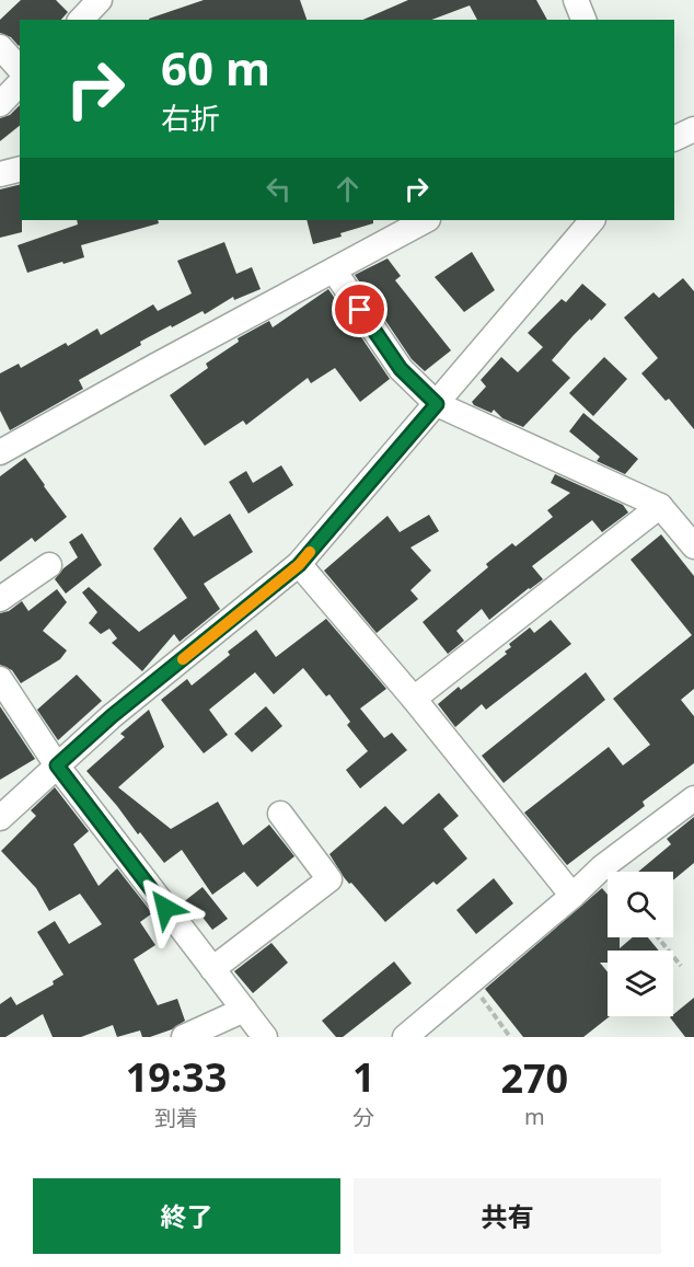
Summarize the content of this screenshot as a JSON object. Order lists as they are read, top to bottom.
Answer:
{
  "page": {
    "turn": ["60 m", "右折"],
    "eta": [
      "19:33",
      "到着",
      "1",
      "分",
      "270",
      "m"
    ],
    "buttons": ["終了", "共有"]
  }
}
